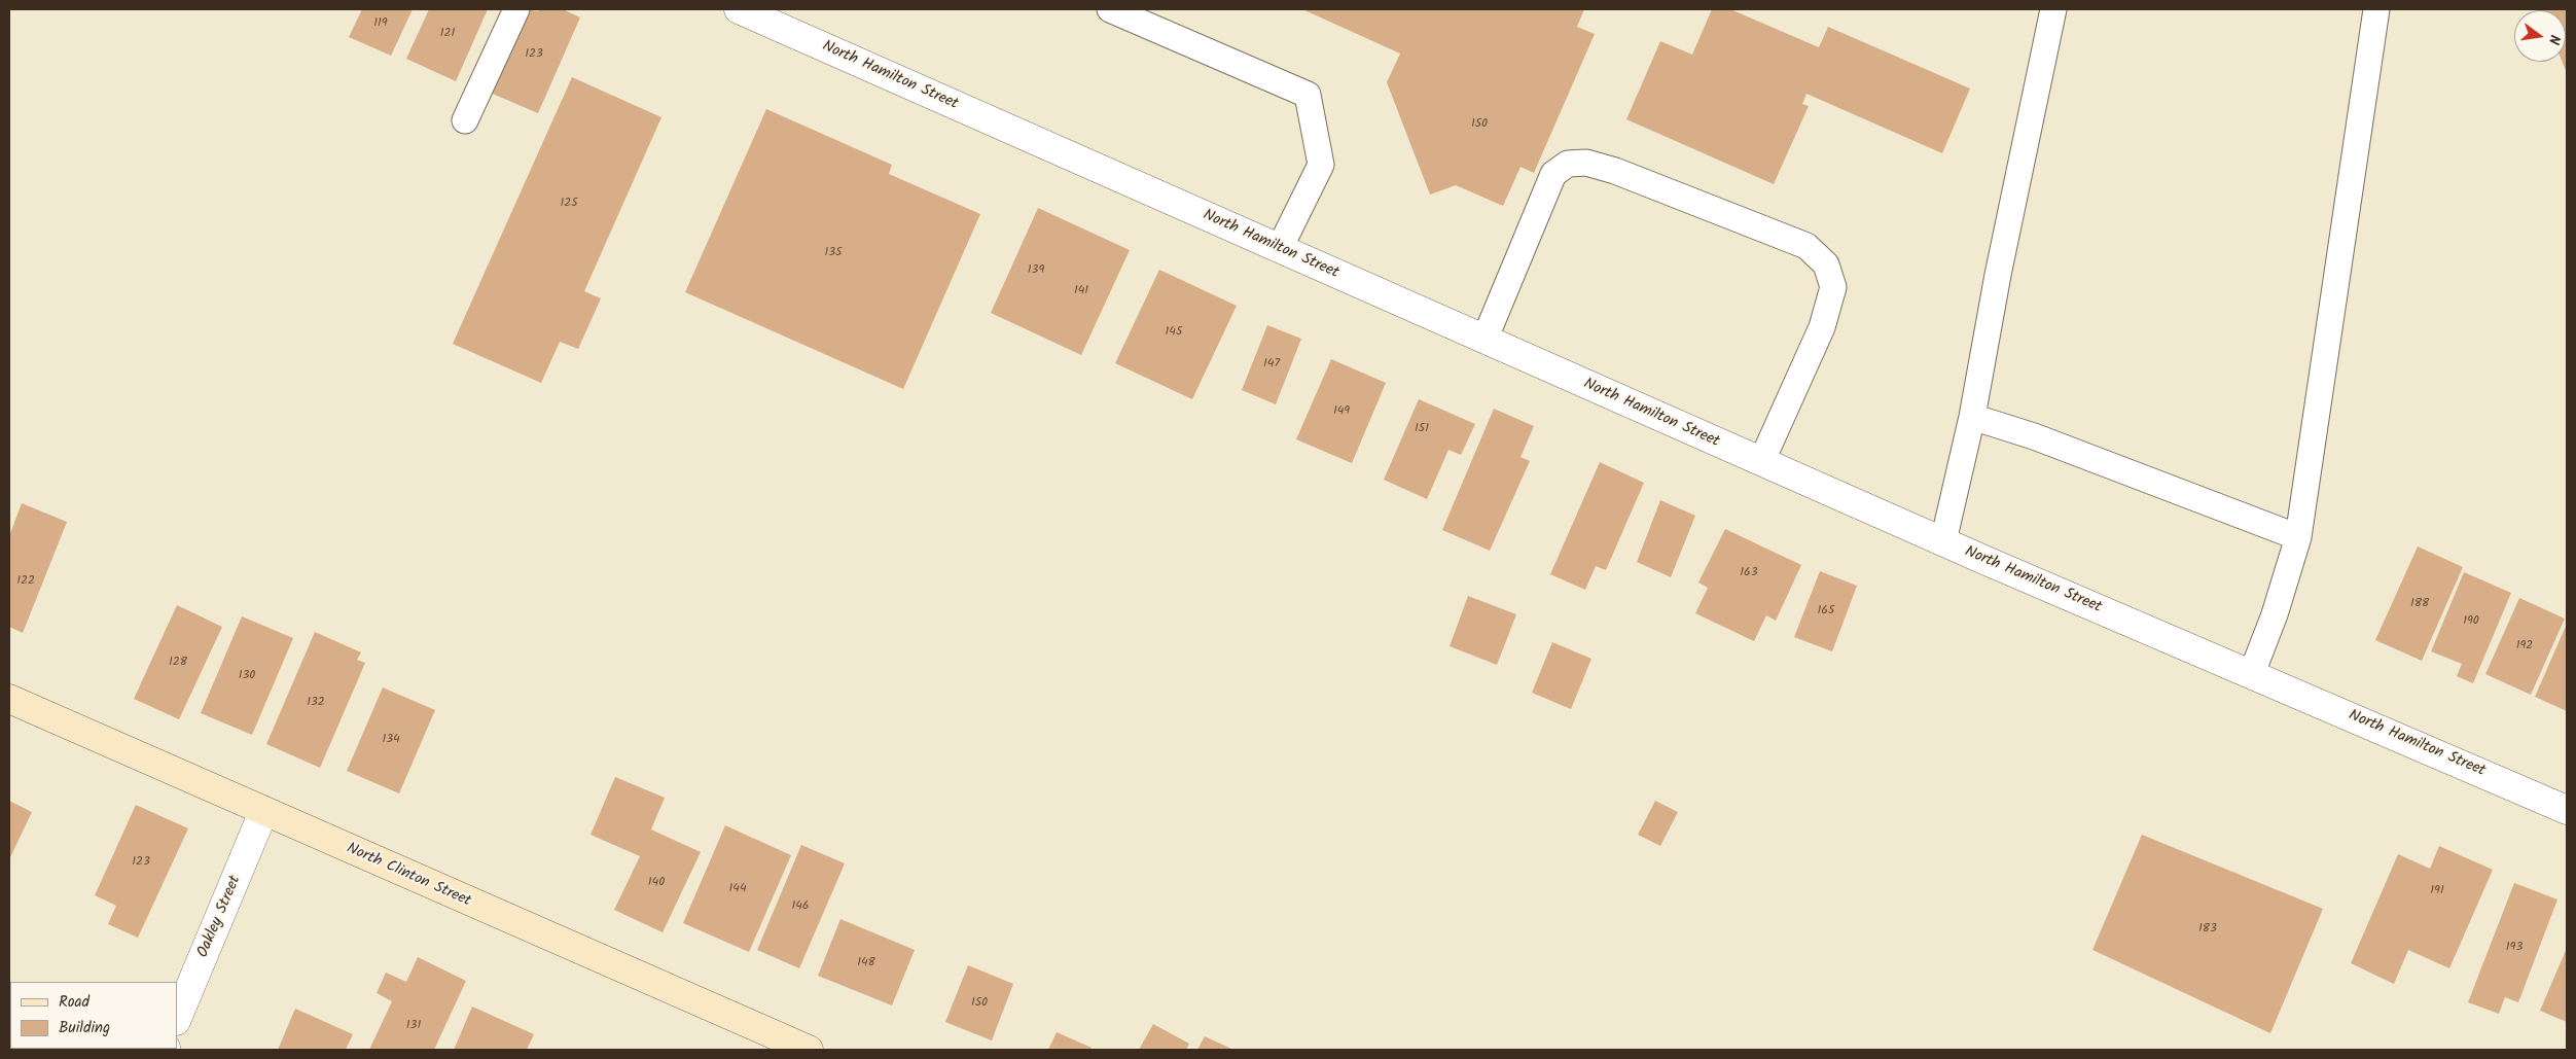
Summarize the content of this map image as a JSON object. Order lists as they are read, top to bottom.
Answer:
{
  "streets": {
    "street": ["North Hamilton Street", "North Clinton Street", "Oakley Street"]
  },
  "crossings": [
    ["North Clinton Street", "Oakley Street"]
  ],
  "house_numbers": [
    "119",
    "121",
    "123",
    "150",
    "125",
    "135",
    "139",
    "141",
    "145",
    "147",
    "149",
    "151",
    "163",
    "122",
    "188",
    "165",
    "190",
    "192",
    "128",
    "130",
    "132",
    "134",
    "123",
    "140",
    "144",
    "191",
    "146",
    "183",
    "193",
    "148",
    "150",
    "131"
  ],
  "legend": ["Road", "Building"],
  "north": "right"
}
